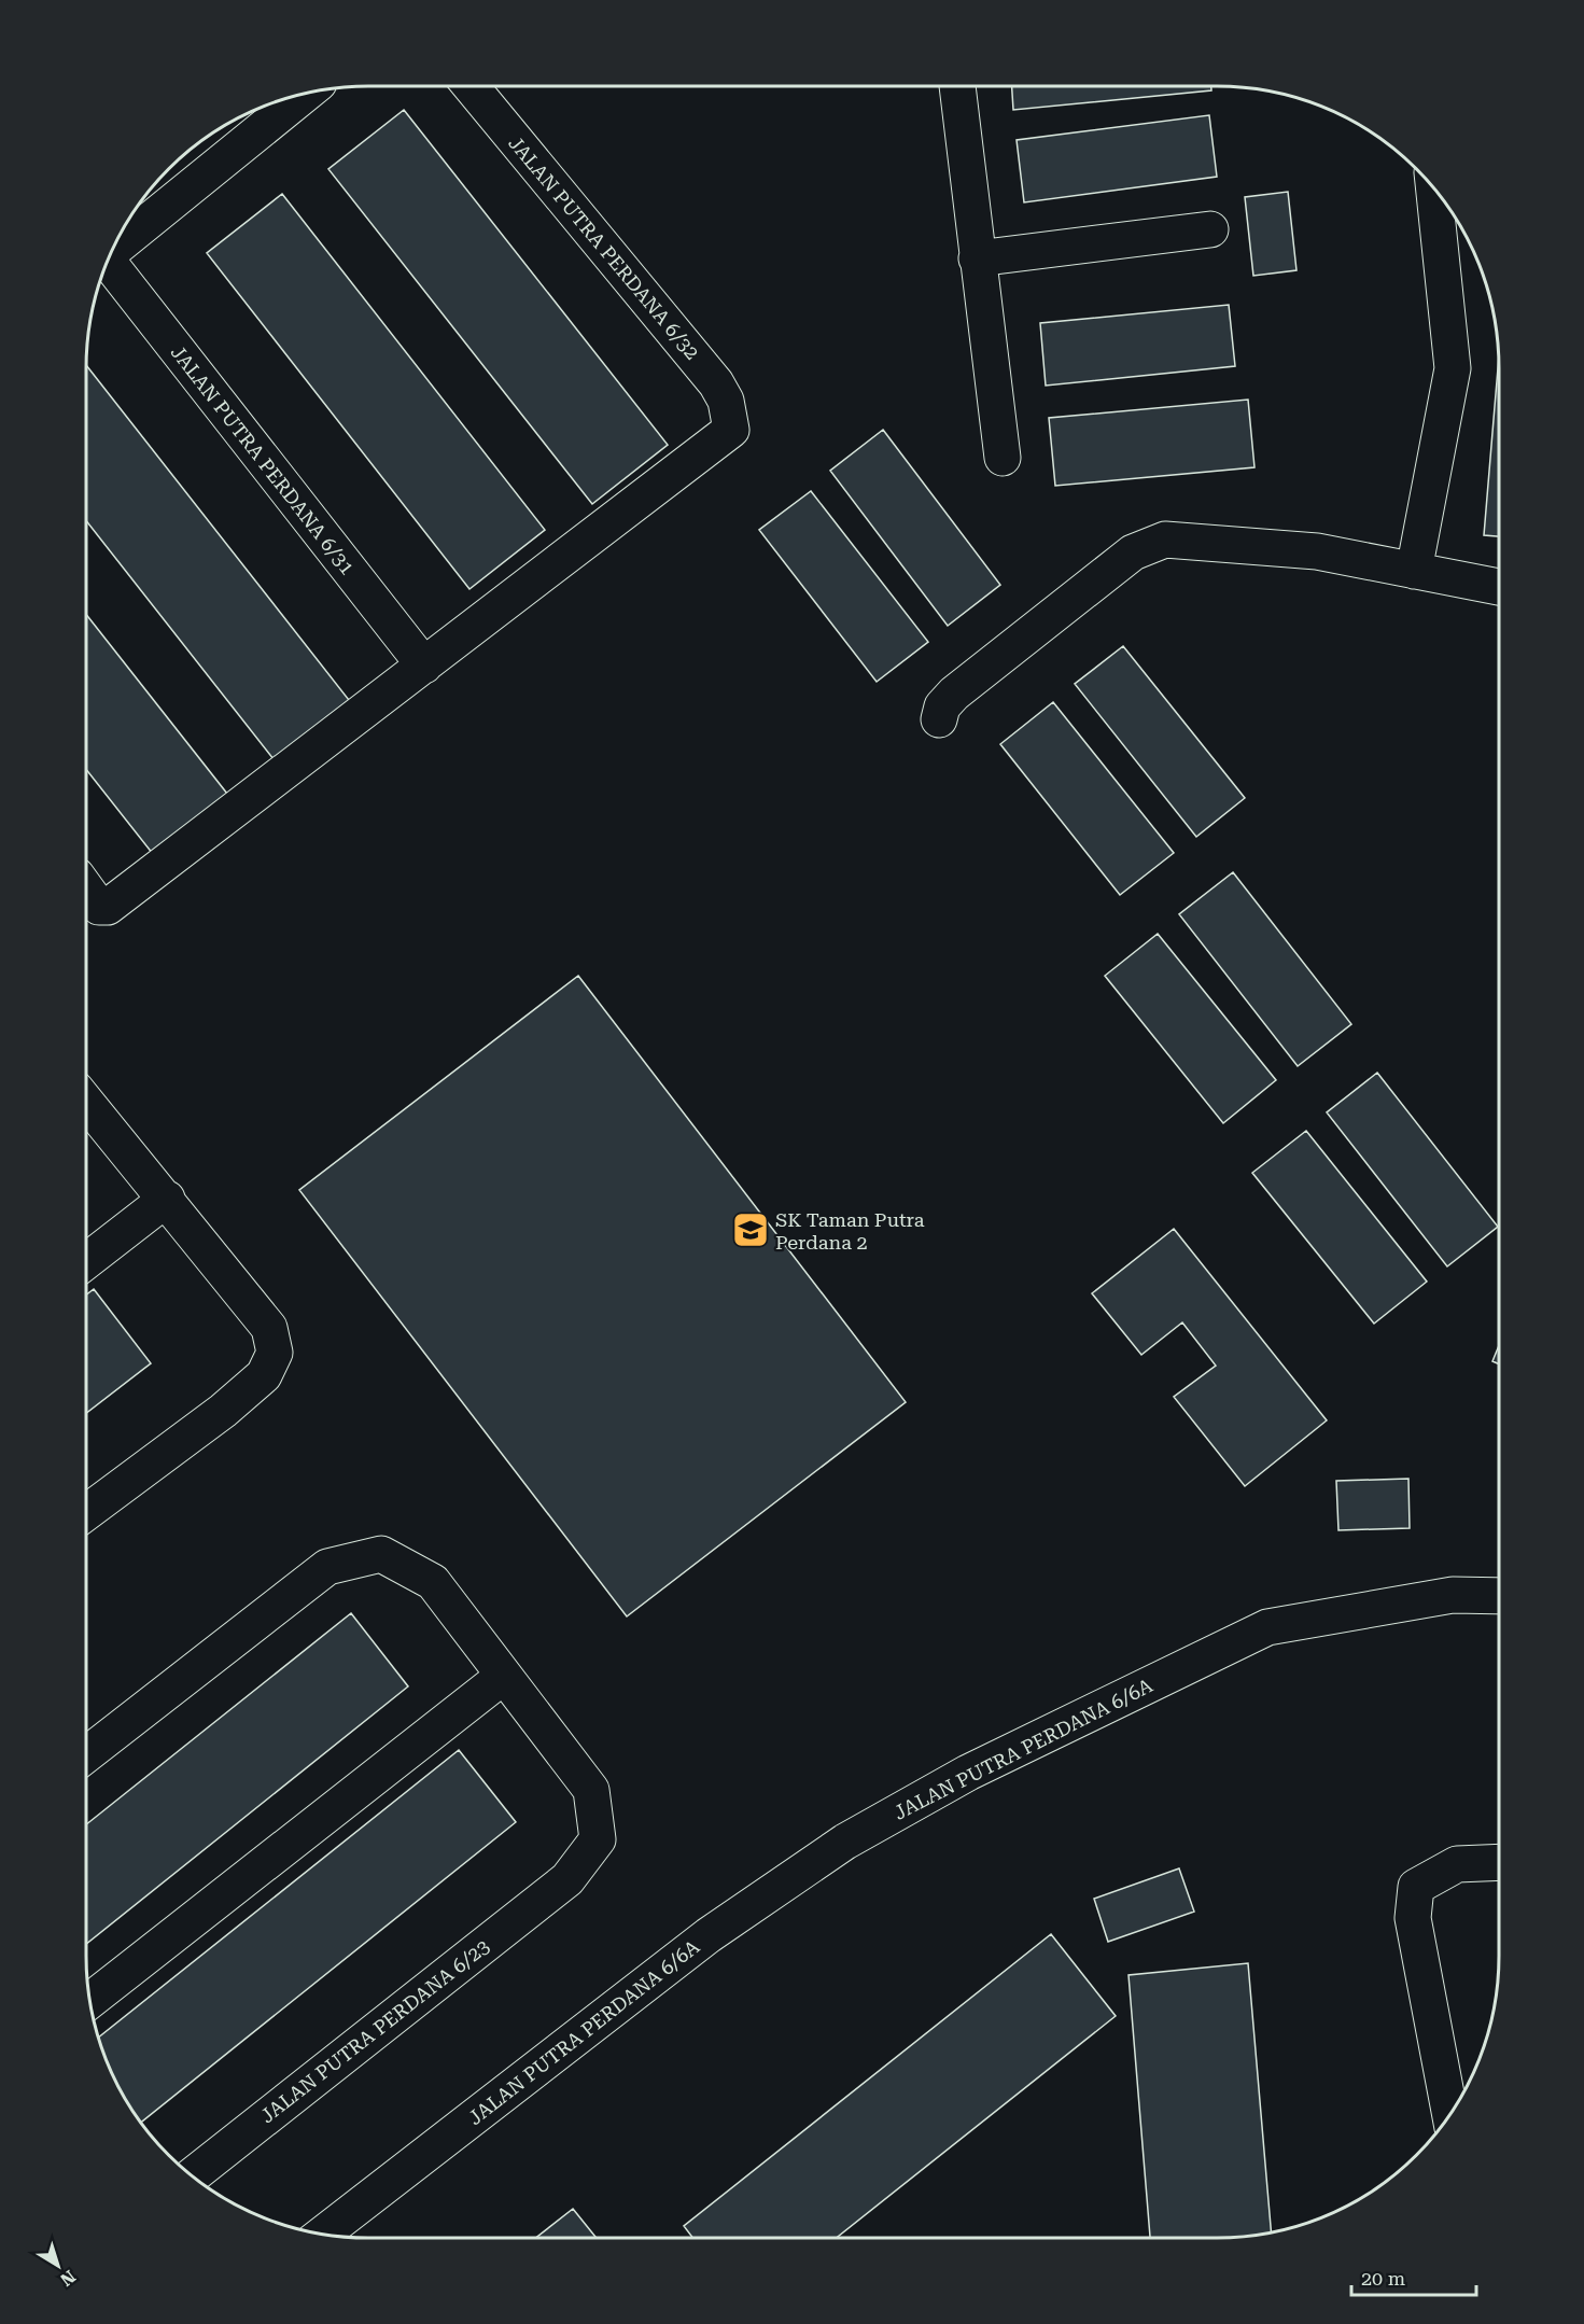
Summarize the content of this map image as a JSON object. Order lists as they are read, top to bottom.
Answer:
{
  "streets": {
    "street": [
      "JALAN PUTRA PERDANA 6/32",
      "JALAN PUTRA PERDANA 6/31",
      "JALAN PUTRA PERDANA 6/6A",
      "JALAN PUTRA PERDANA 6/23"
    ]
  },
  "crossings": [
    ["JALAN PUTRA PERDANA 6/32", "JALAN PUTRA PERDANA 6/31"]
  ],
  "places": {
    "school or university": ["SK Taman Putra Perdana 2"]
  },
  "scale_bar": "20 m",
  "north": "bottom right"
}
